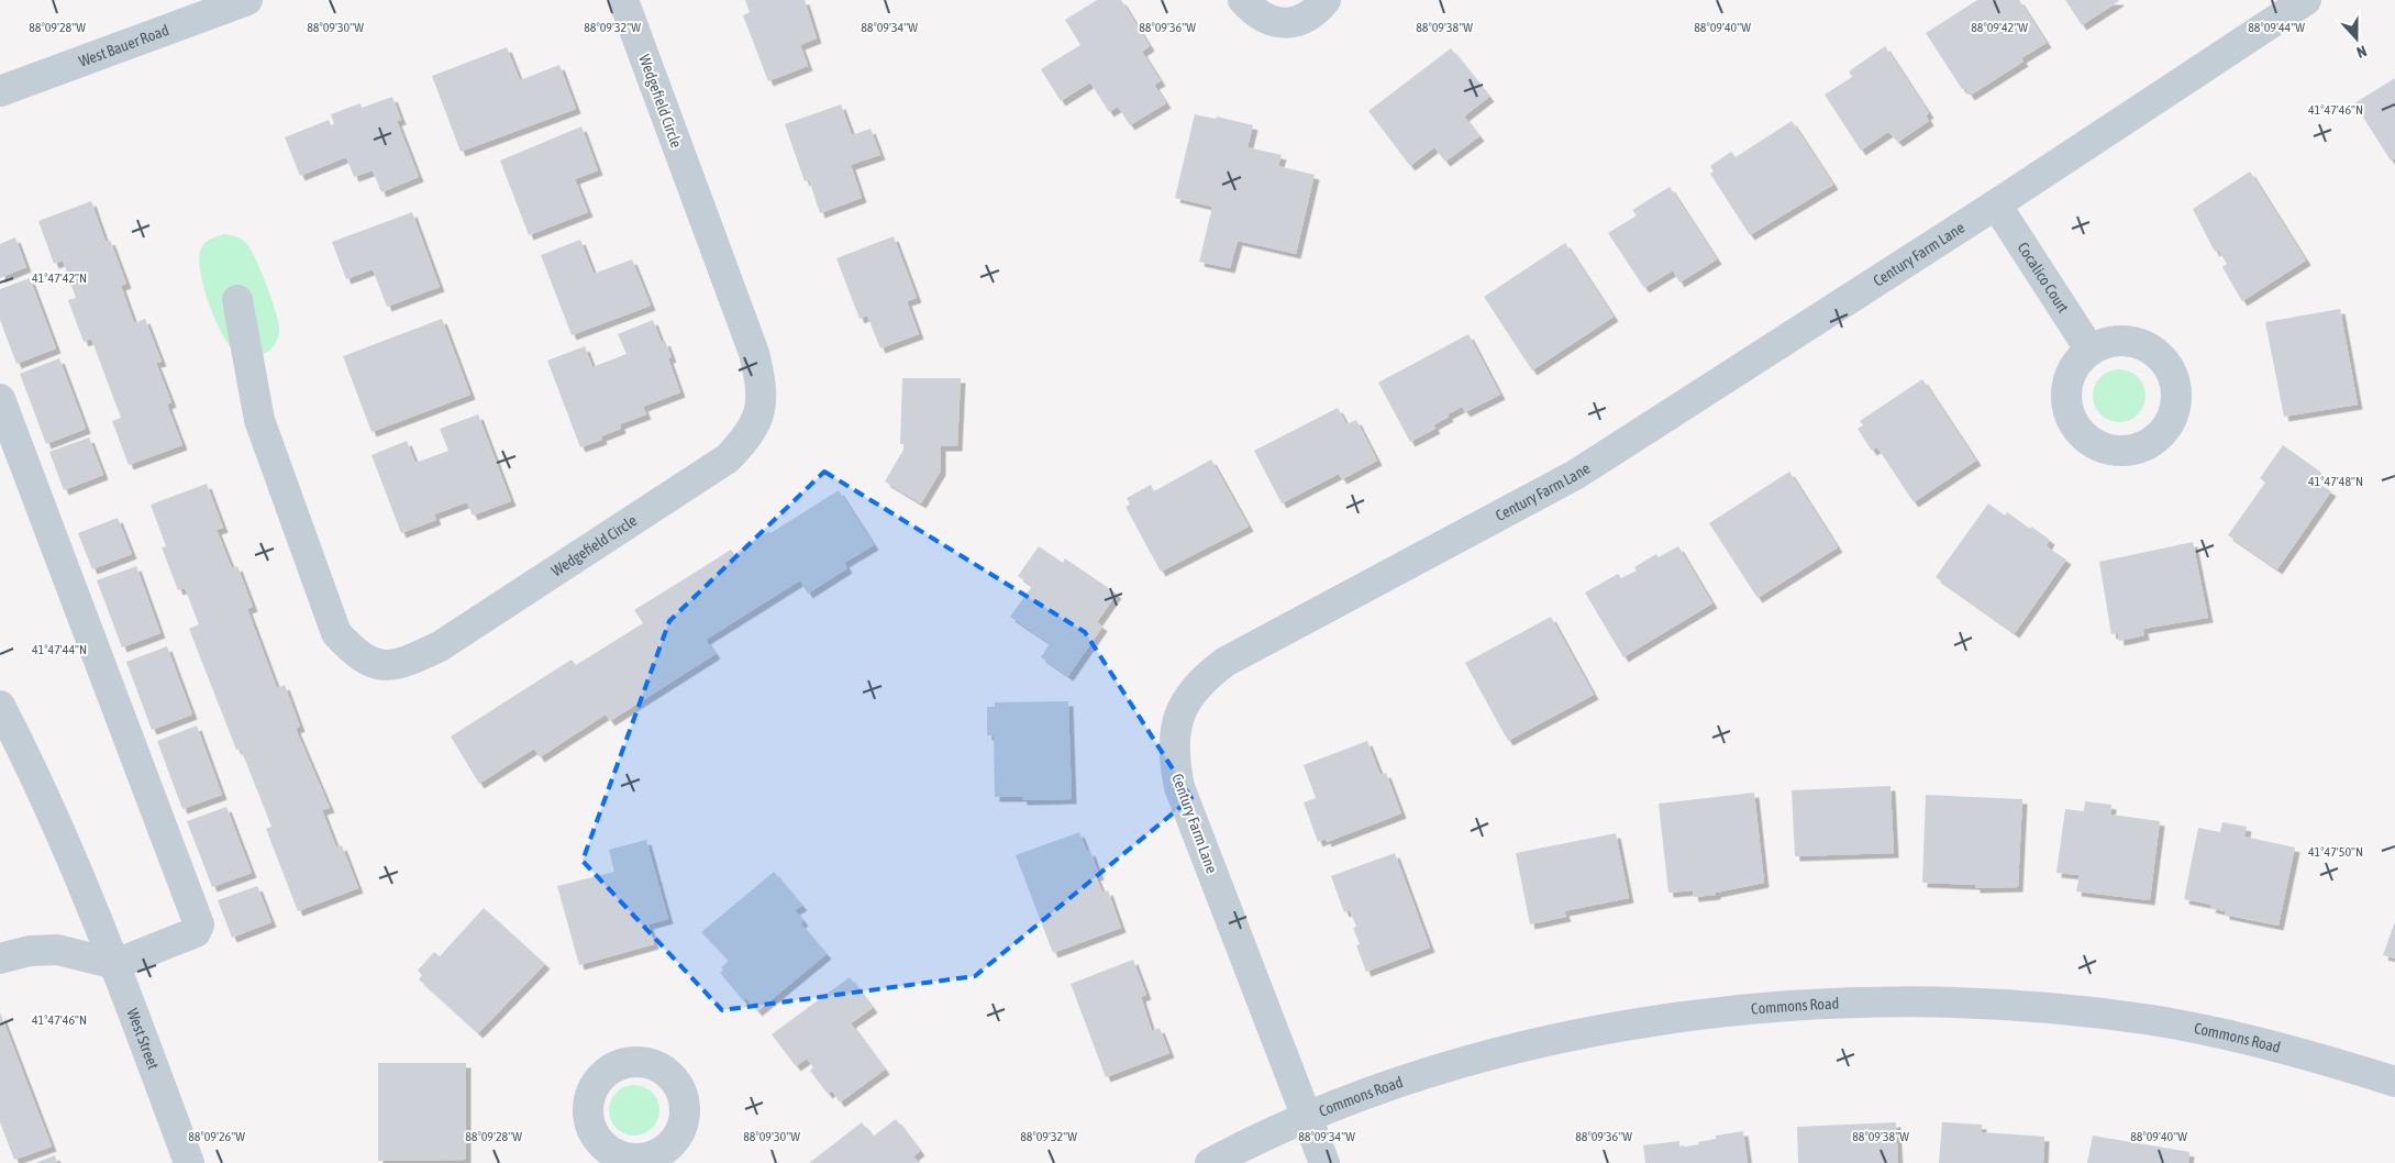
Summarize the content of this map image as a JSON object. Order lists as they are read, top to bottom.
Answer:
{
  "streets": {
    "street": [
      "West Bauer Road",
      "Wedgefield Circle",
      "Century Farm Lane",
      "Cocalico Court",
      "Commons Road",
      "West Street"
    ]
  },
  "crossings": [
    ["Century Farm Lane", "Cocalico Court"],
    ["Century Farm Lane", "Commons Road"]
  ],
  "north": "bottom",
  "coordinates": [
    "88°09'28\"W",
    "88°09'34\"W",
    "88°09'36\"W",
    "88°09'38\"W",
    "88°09'30\"W",
    "88°09'32\"W",
    "88°09'40\"W",
    "88°09'42\"W",
    "88°09'44\"W",
    "41°47'46\"N",
    "41°47'42\"N",
    "41°47'48\"N",
    "41°47'44\"N",
    "41°47'50\"N",
    "88°09'26\"W"
  ]
}
